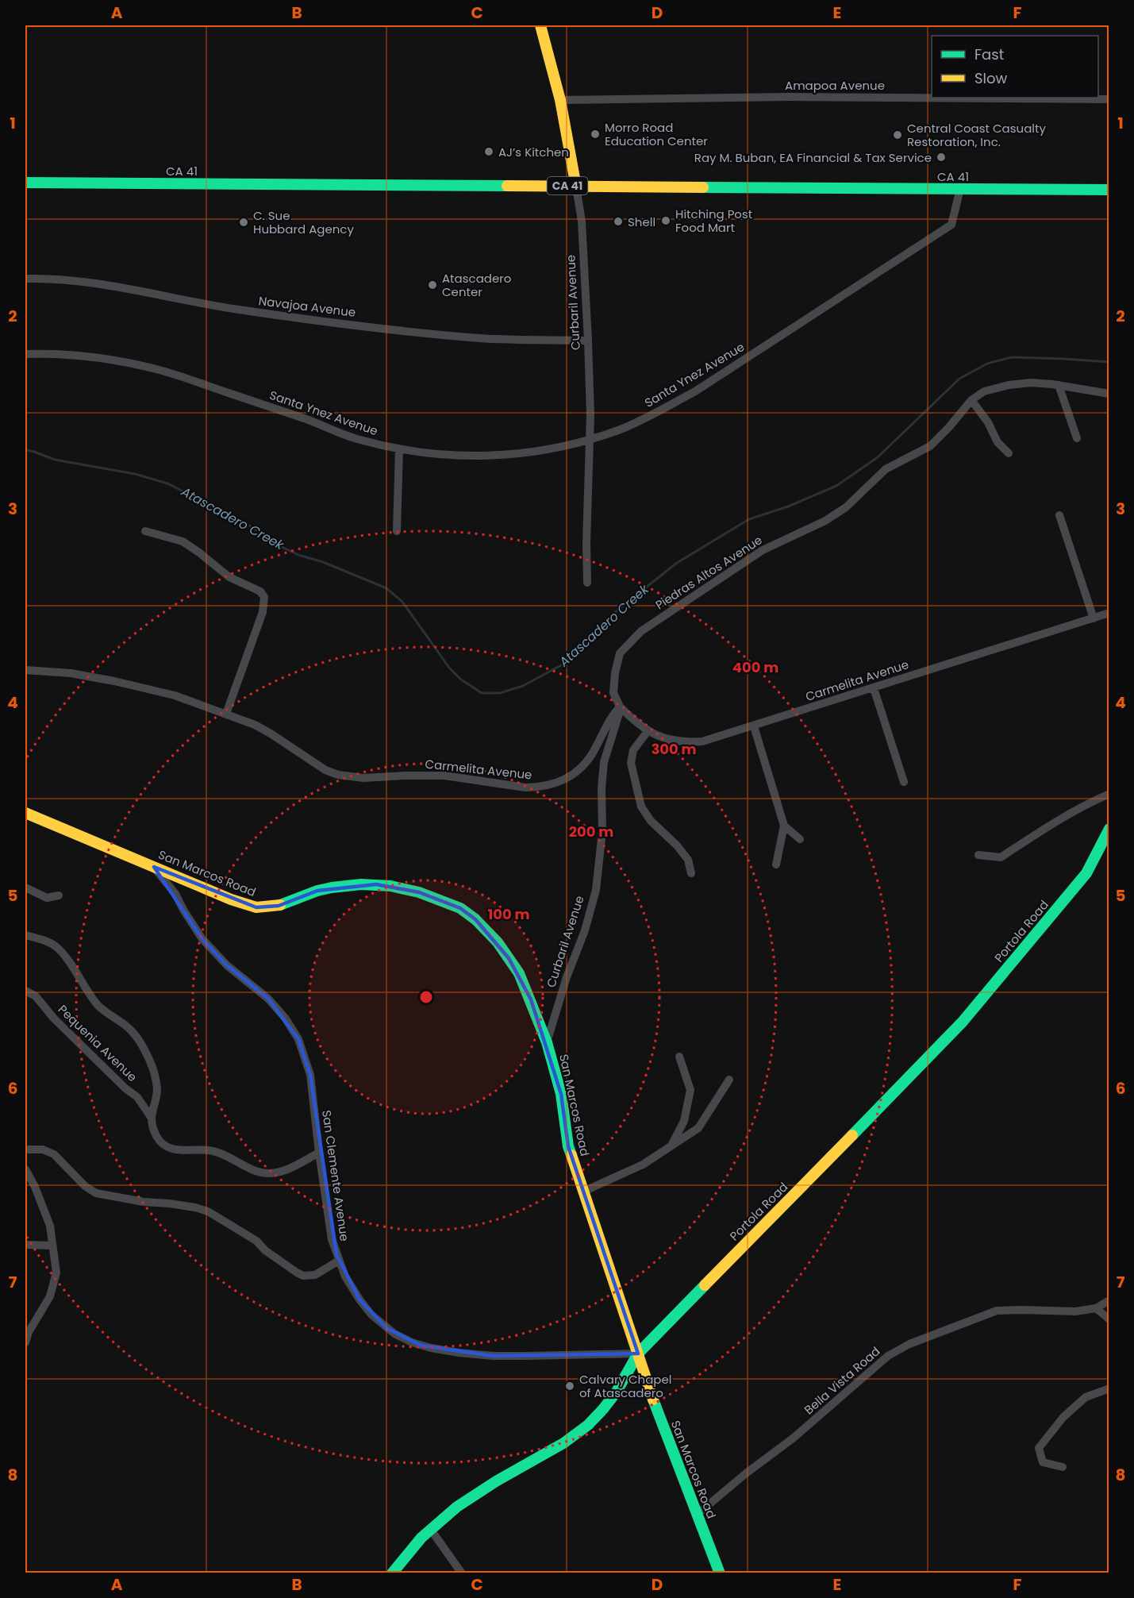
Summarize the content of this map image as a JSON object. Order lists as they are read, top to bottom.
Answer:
{
  "streets": {
    "street": [
      "Amapoa Avenue",
      "CA 41",
      "Curbaril Avenue",
      "Navajoa Avenue",
      "Santa Ynez Avenue",
      "Piedras Altos Avenue",
      "Carmelita Avenue",
      "San Marcos Road",
      "Portola Road",
      "Pequenia Avenue",
      "San Clemente Avenue",
      "Bella Vista Road"
    ]
  },
  "crossings": [
    ["Amapoa Avenue", "Curbaril Avenue"],
    ["CA 41", "Curbaril Avenue"],
    ["CA 41", "Santa Ynez Avenue"],
    ["Curbaril Avenue", "Navajoa Avenue"],
    ["Curbaril Avenue", "Santa Ynez Avenue"],
    ["Curbaril Avenue", "Piedras Altos Avenue"],
    ["Curbaril Avenue", "Carmelita Avenue"],
    ["Curbaril Avenue", "San Marcos Road"],
    ["Piedras Altos Avenue", "Carmelita Avenue"],
    ["San Marcos Road", "Portola Road"],
    ["San Marcos Road", "San Clemente Avenue"],
    ["San Marcos Road", "Bella Vista Road"],
    ["Portola Road", "San Clemente Avenue"],
    ["Pequenia Avenue", "San Clemente Avenue"]
  ],
  "water": ["Atascadero Creek"],
  "places": [
    "Morro Road Education Center",
    "Central Coast Casualty Restoration, Inc.",
    "AJ’s Kitchen",
    "Ray M. Buban, EA Financial & Tax Service",
    "Hitching Post Food Mart",
    "Shell",
    "C. Sue Hubbard Agency",
    "Atascadero Center",
    "Calvary Chapel of Atascadero"
  ],
  "legend": ["Fast", "Slow"],
  "grid": {
    "columns": [
      "A",
      "B",
      "C",
      "D",
      "E",
      "F"
    ],
    "rows": [
      "1",
      "2",
      "3",
      "4",
      "5",
      "6",
      "7",
      "8"
    ]
  },
  "rings": [
    "400 m",
    "300 m",
    "200 m",
    "100 m"
  ]
}
